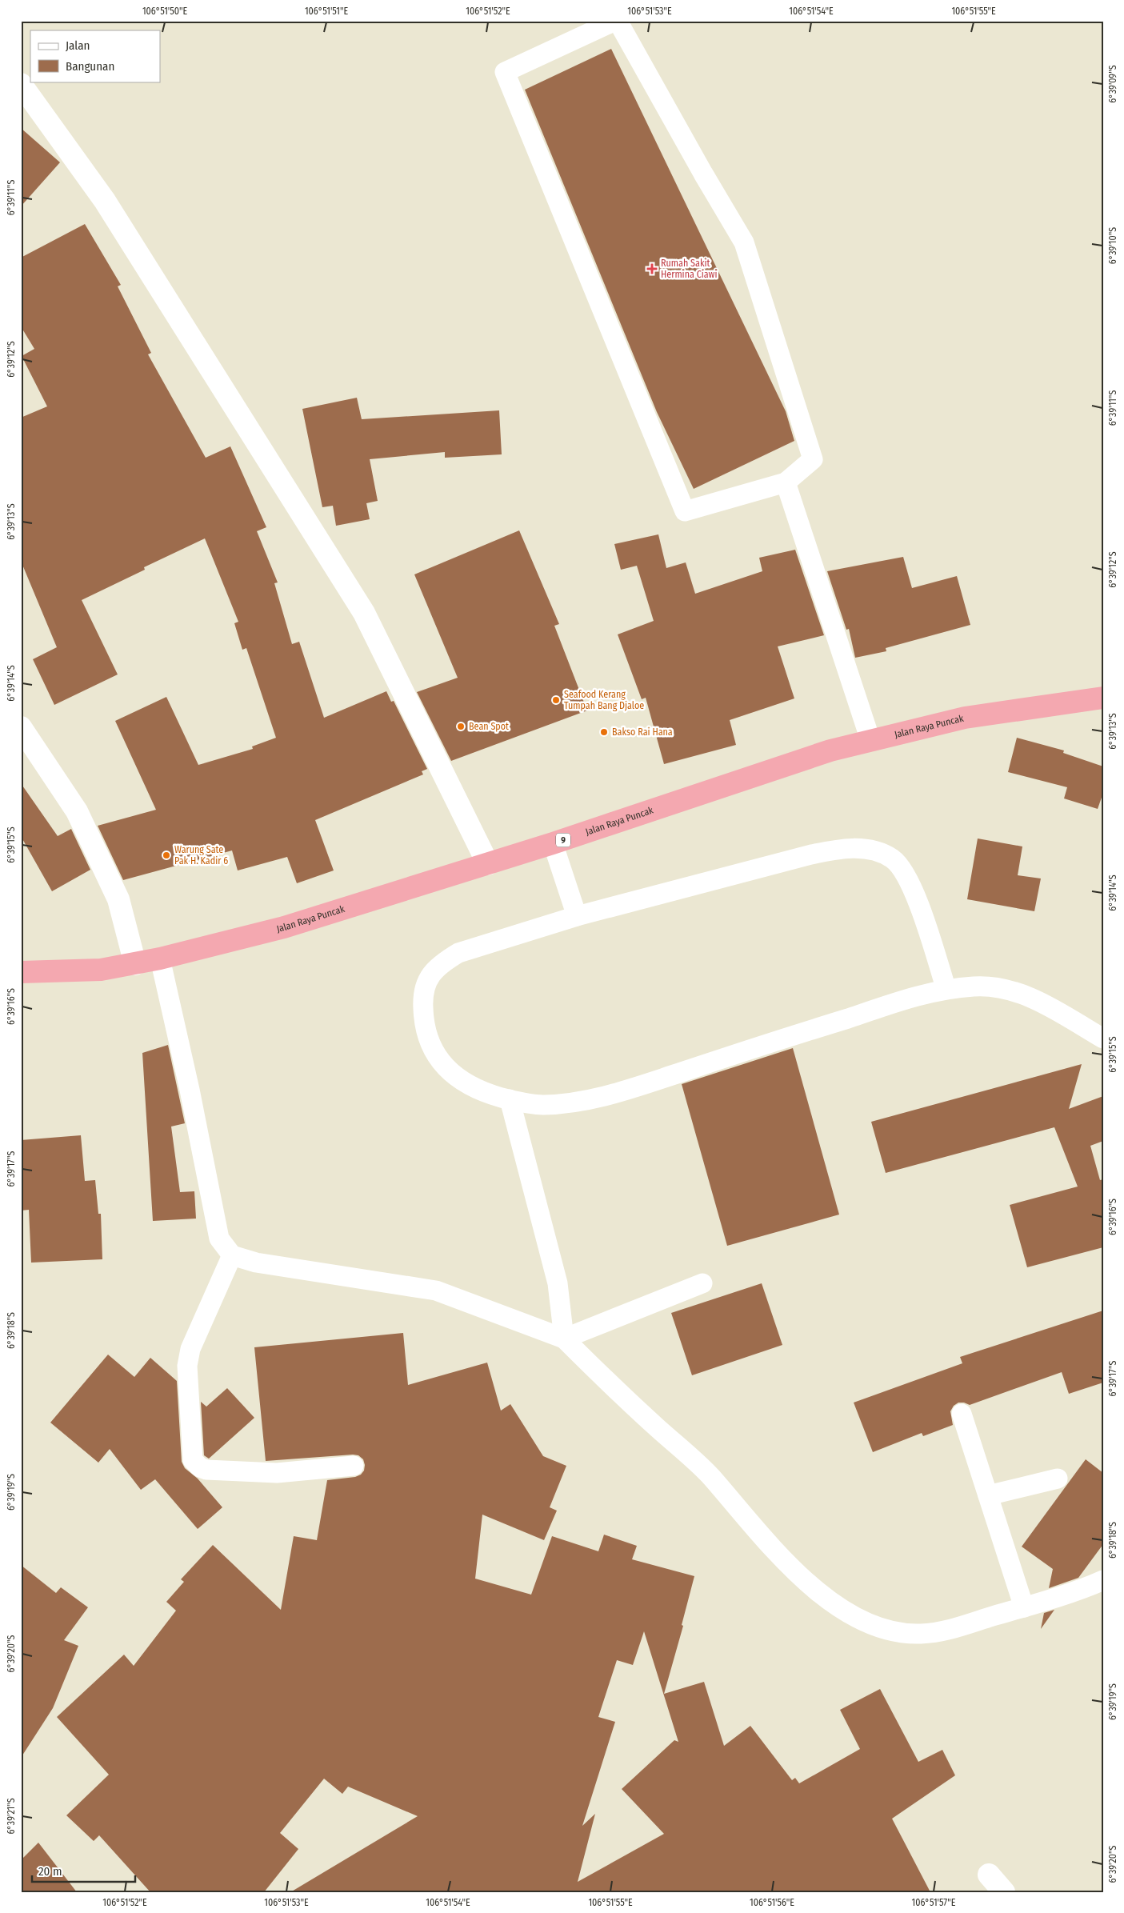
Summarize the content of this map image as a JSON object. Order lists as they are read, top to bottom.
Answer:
{
  "streets": {
    "highway": ["Jalan Raya Puncak", "9"]
  },
  "places": {
    "health": ["Rumah Sakit Hermina Ciawi"],
    "other": [
      "Seafood Kerang Tumpah Bang Djaloe",
      "Bean Spot",
      "Bakso Rai Hana",
      "Warung Sate Pak H. Kadir 6"
    ]
  },
  "legend": ["Jalan", "Bangunan"],
  "scale_bar": "20 m",
  "coordinates": [
    "106°51'50\"E",
    "106°51'51\"E",
    "106°51'52\"E",
    "106°51'53\"E",
    "106°51'54\"E",
    "106°51'55\"E",
    "6°39'09\"S",
    "6°39'11\"S",
    "6°39'10\"S",
    "6°39'12\"S",
    "6°39'13\"S",
    "6°39'14\"S",
    "6°39'15\"S",
    "6°39'16\"S",
    "6°39'17\"S",
    "6°39'18\"S",
    "6°39'19\"S",
    "6°39'20\"S",
    "6°39'21\"S",
    "106°51'56\"E",
    "106°51'57\"E"
  ]
}
